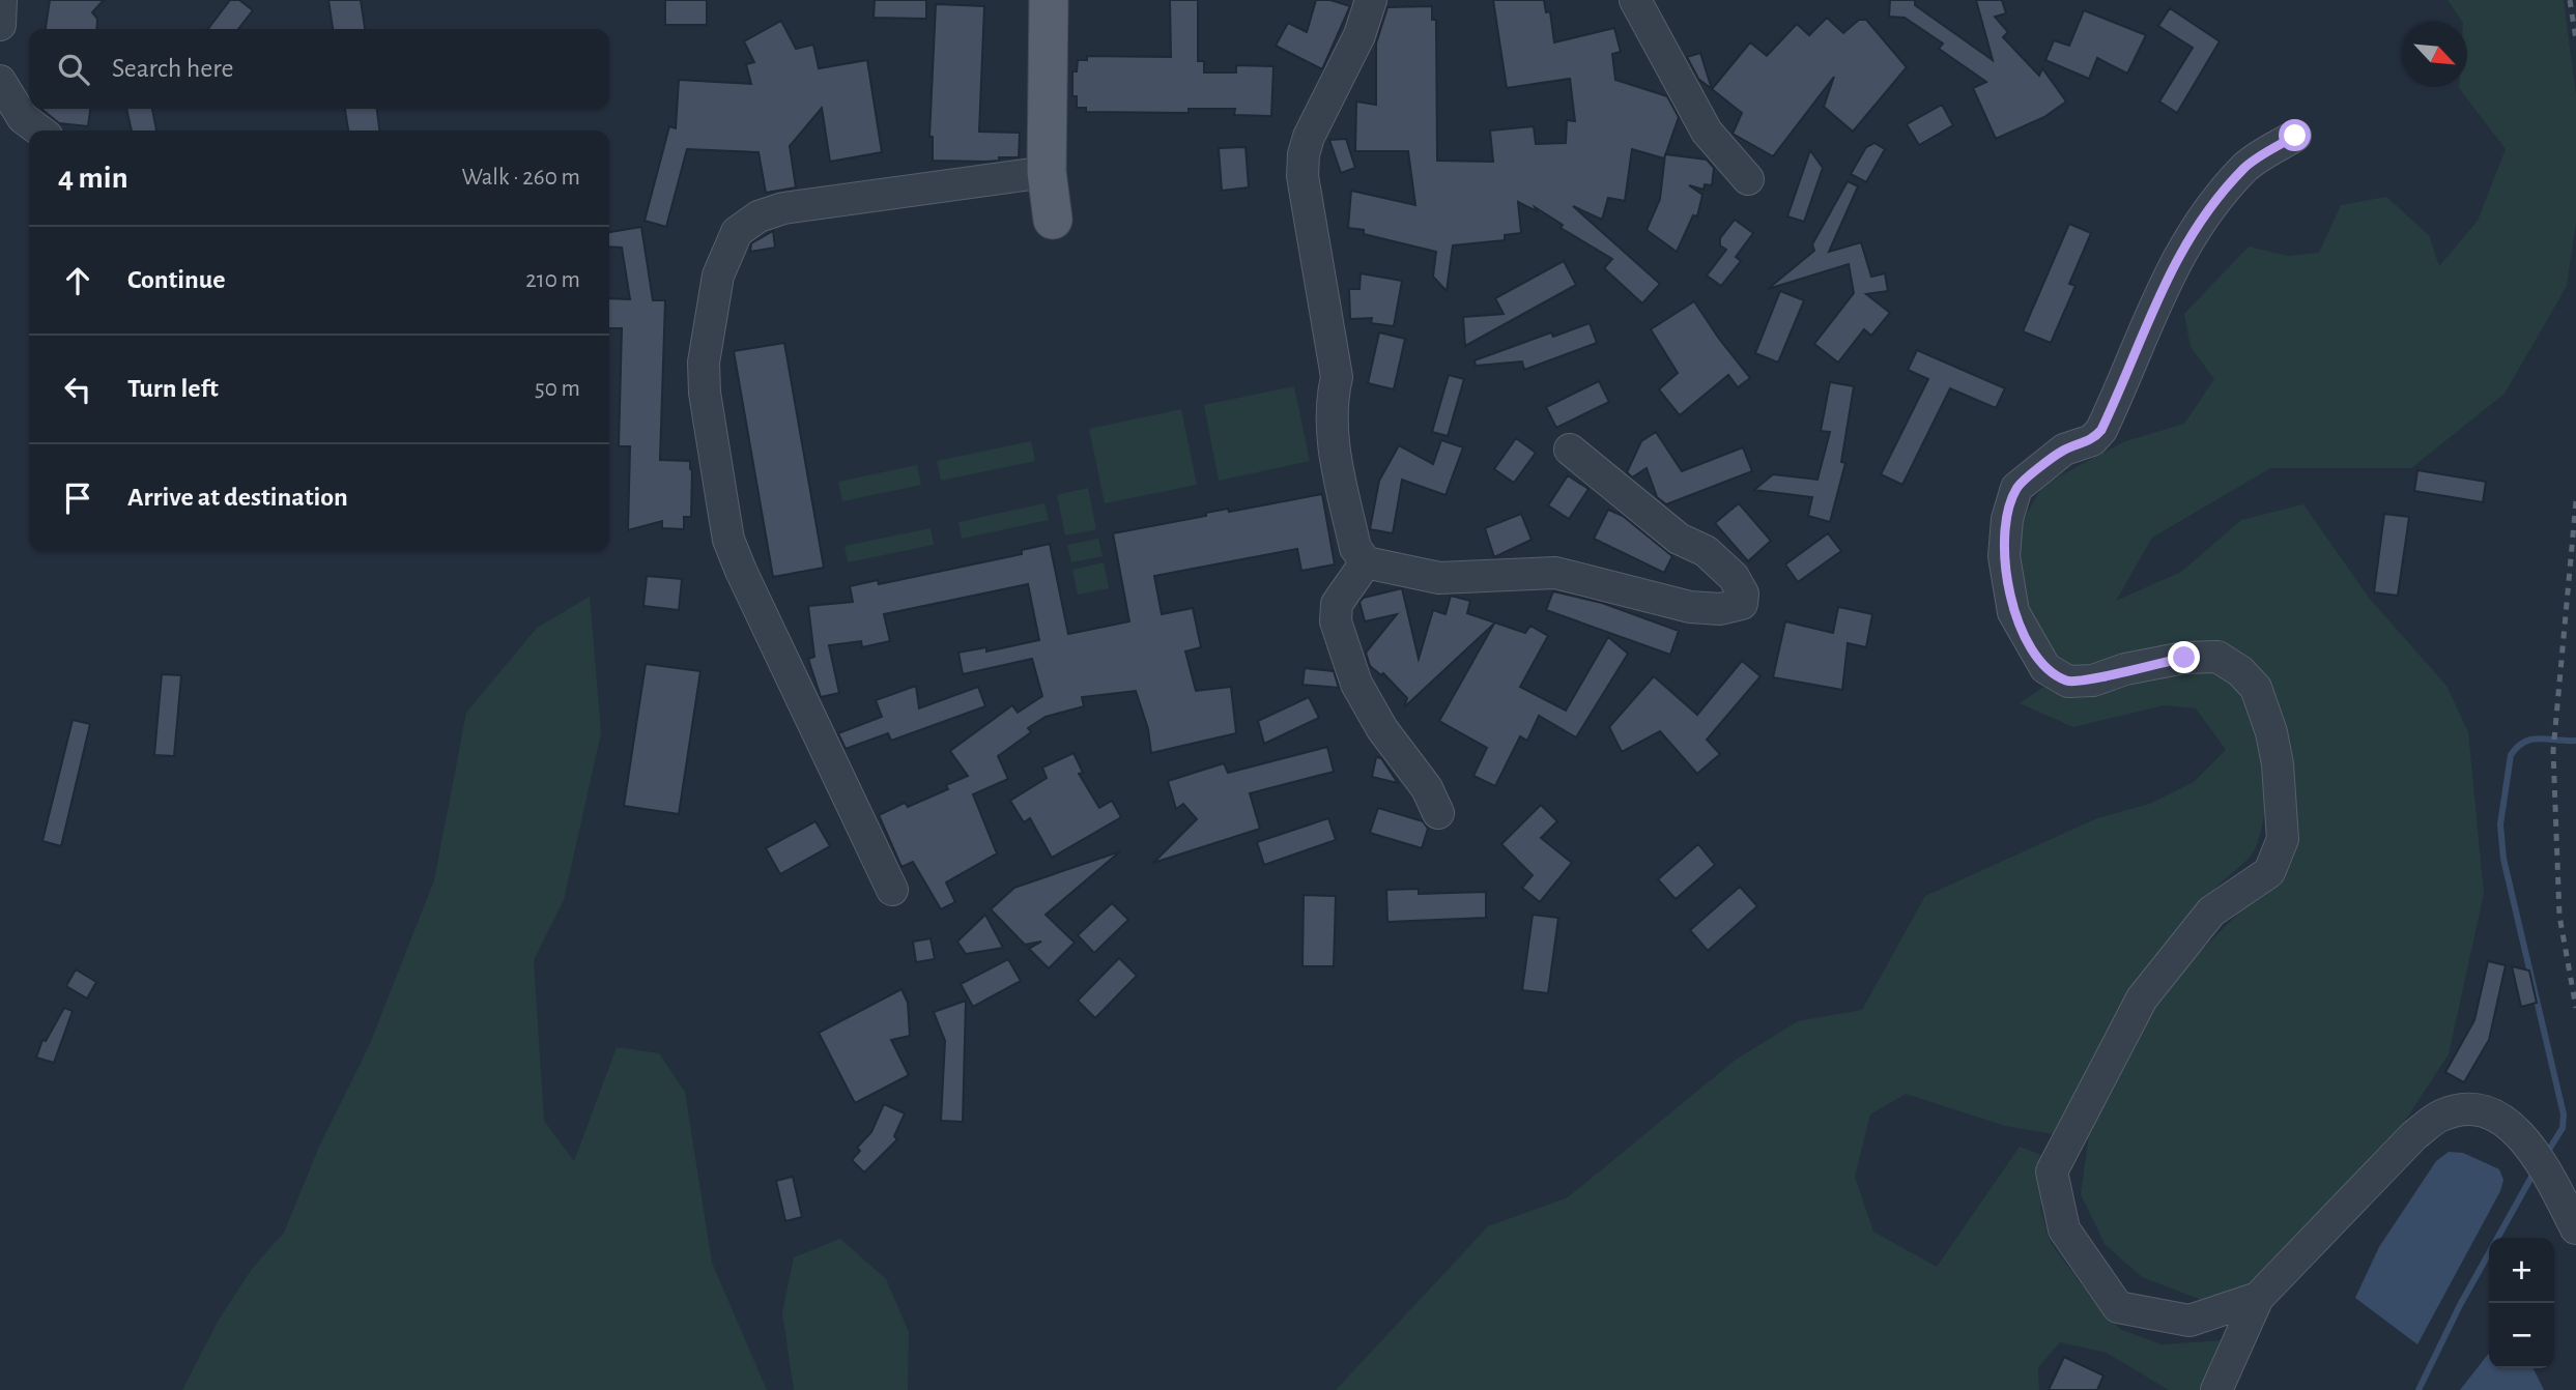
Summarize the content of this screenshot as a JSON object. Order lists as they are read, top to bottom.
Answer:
{
  "north": "bottom right",
  "page": {
    "search": "Search here",
    "heading": ["4 min", "Walk · 260 m"],
    "list": [
      ["Continue", "210 m"],
      ["Turn left", "50 m"],
      "Arrive at destination"
    ],
    "map_buttons": ["+", "−"]
  }
}
